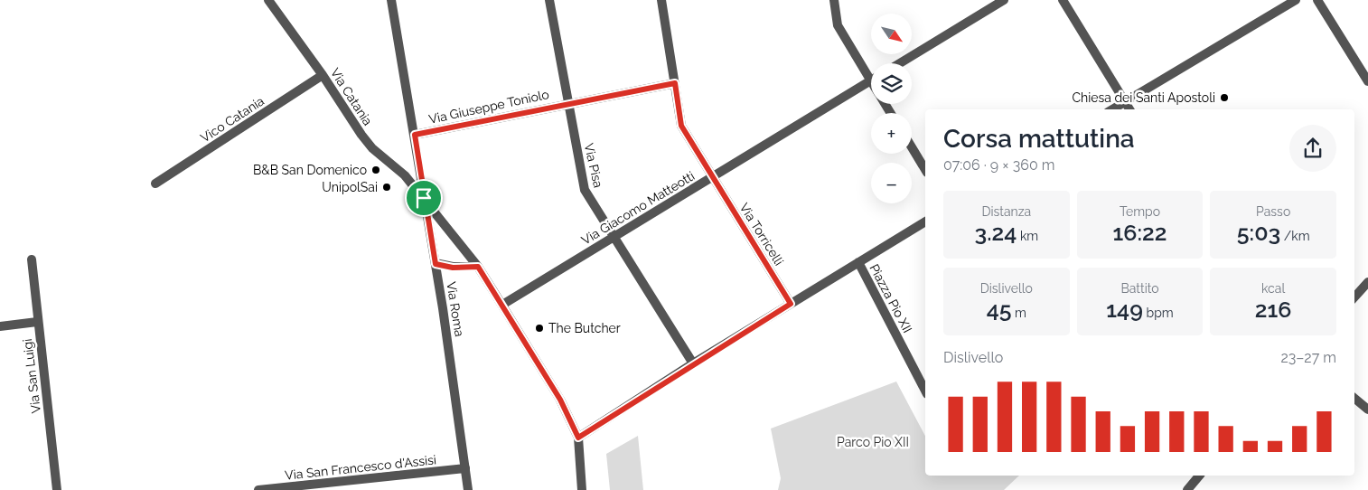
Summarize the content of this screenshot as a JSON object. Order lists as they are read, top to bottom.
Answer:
{
  "streets": {
    "street": [
      "Via Catania",
      "Via Giuseppe Toniolo",
      "Vico Catania",
      "Via Pisa",
      "Via Giacomo Matteotti",
      "Via Torricelli",
      "Piazza Pio XII",
      "Via Roma",
      "Via San Luigi",
      "Via San Francesco d'Assisi"
    ]
  },
  "crossings": [
    ["Via Catania", "Vico Catania"],
    ["Via Catania", "Via Giacomo Matteotti"],
    ["Via Catania", "Via Roma"],
    ["Via Giuseppe Toniolo", "Via Pisa"],
    ["Via Giuseppe Toniolo", "Via Torricelli"],
    ["Via Giuseppe Toniolo", "Via Roma"],
    ["Via Pisa", "Via Giacomo Matteotti"],
    ["Via Giacomo Matteotti", "Via Torricelli"],
    ["Via Roma", "Via San Francesco d'Assisi"]
  ],
  "parks": ["Parco Pio XII"],
  "places": [
    "Chiesa dei Santi Apostoli",
    "B&B San Domenico",
    "UnipolSai",
    "The Butcher"
  ],
  "north": "bottom right",
  "page": {
    "map_buttons": ["+", "−"],
    "heading": ["Corsa mattutina", "07:06 · 9 × 360 m"],
    "stats": [
      ["Distanza", "3.24 km"],
      ["Tempo", "16:22"],
      ["Passo", "5:03 /km"],
      ["Dislivello", "45 m"],
      ["Battito", "149 bpm"],
      ["kcal", "216"]
    ],
    "chart": ["Dislivello", "23–27 m"]
  }
}
